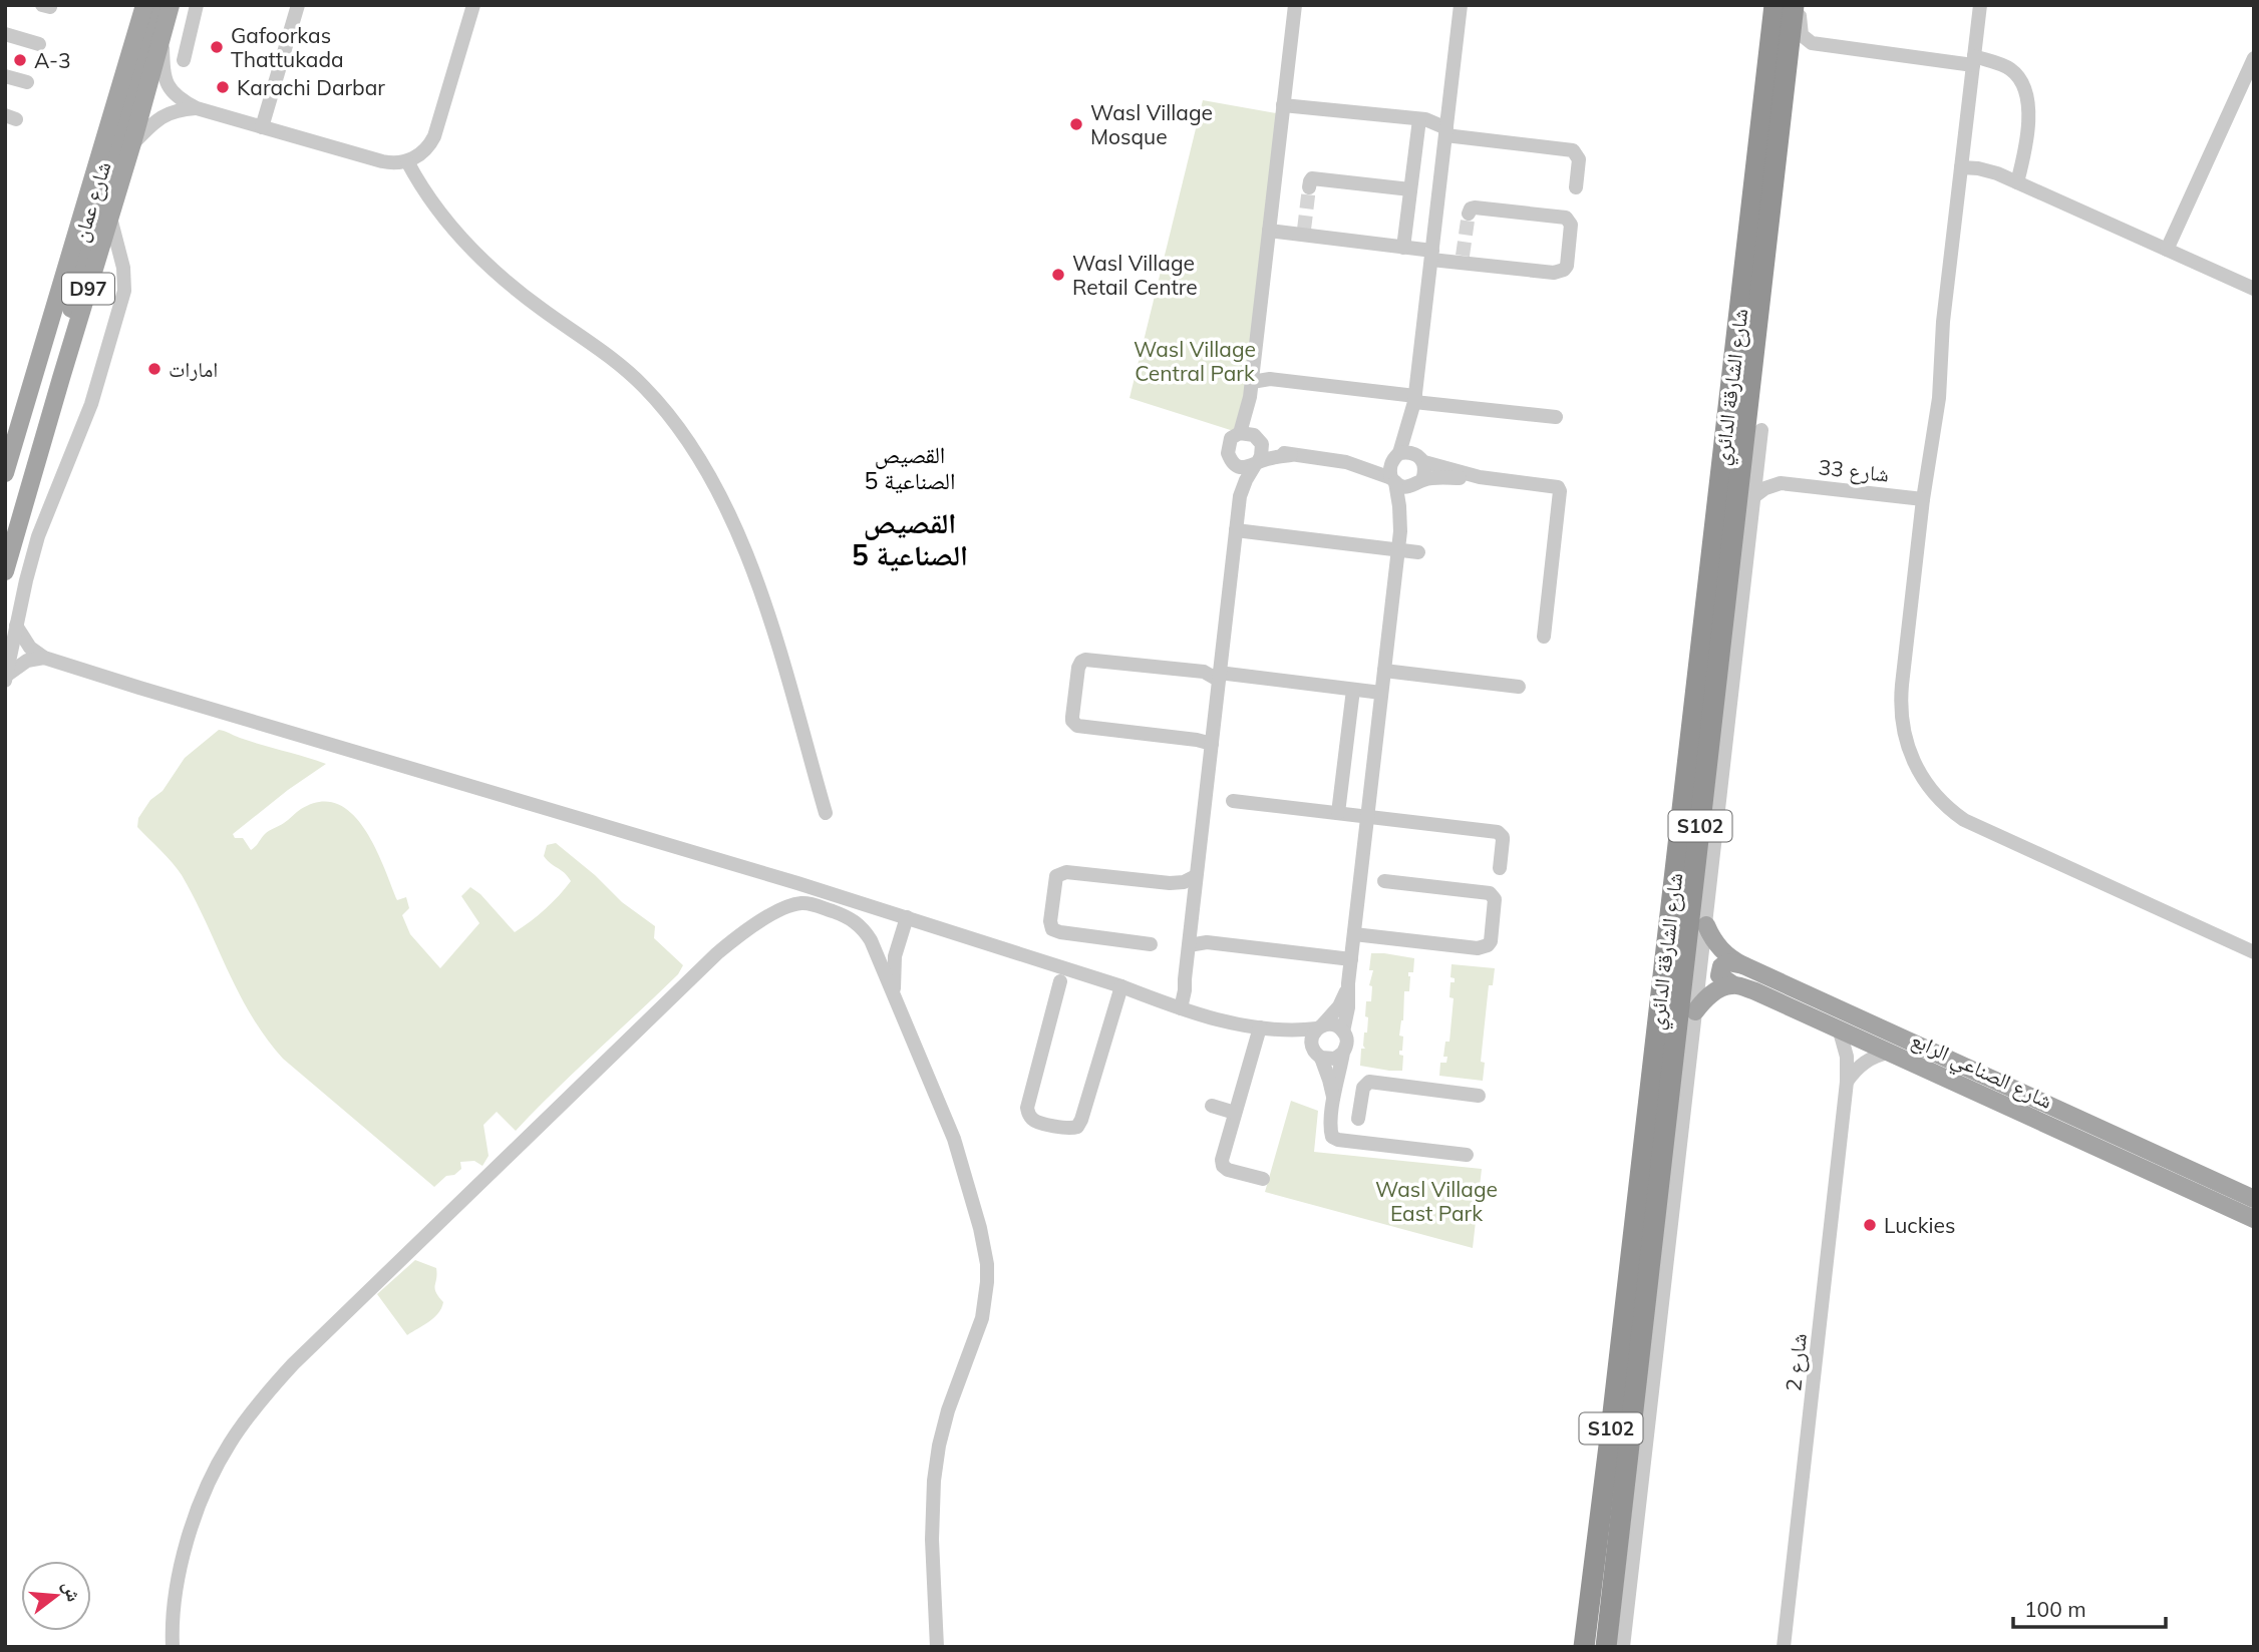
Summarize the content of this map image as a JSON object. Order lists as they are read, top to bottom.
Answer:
{
  "streets": {
    "highway": ["شارع الشارقة الدائري", "S102"],
    "main road": ["شارع عمان", "D97", "شارع الصناعي الرابع"],
    "street": ["شارع 33", "شارع 2"]
  },
  "crossings": [
    ["شارع الصناعي الرابع", "شارع 2"]
  ],
  "districts": ["القصيص الصناعية 5", "القصيص الصناعية 5"],
  "parks": ["Wasl Village Central Park", "Wasl Village East Park"],
  "places": [
    "Gafoorkas Thattukada",
    "A-3",
    "Karachi Darbar",
    "Wasl Village Mosque",
    "Wasl Village Retail Centre",
    "امارات",
    "Luckies"
  ],
  "scale_bar": "100 m",
  "north": "right"
}
